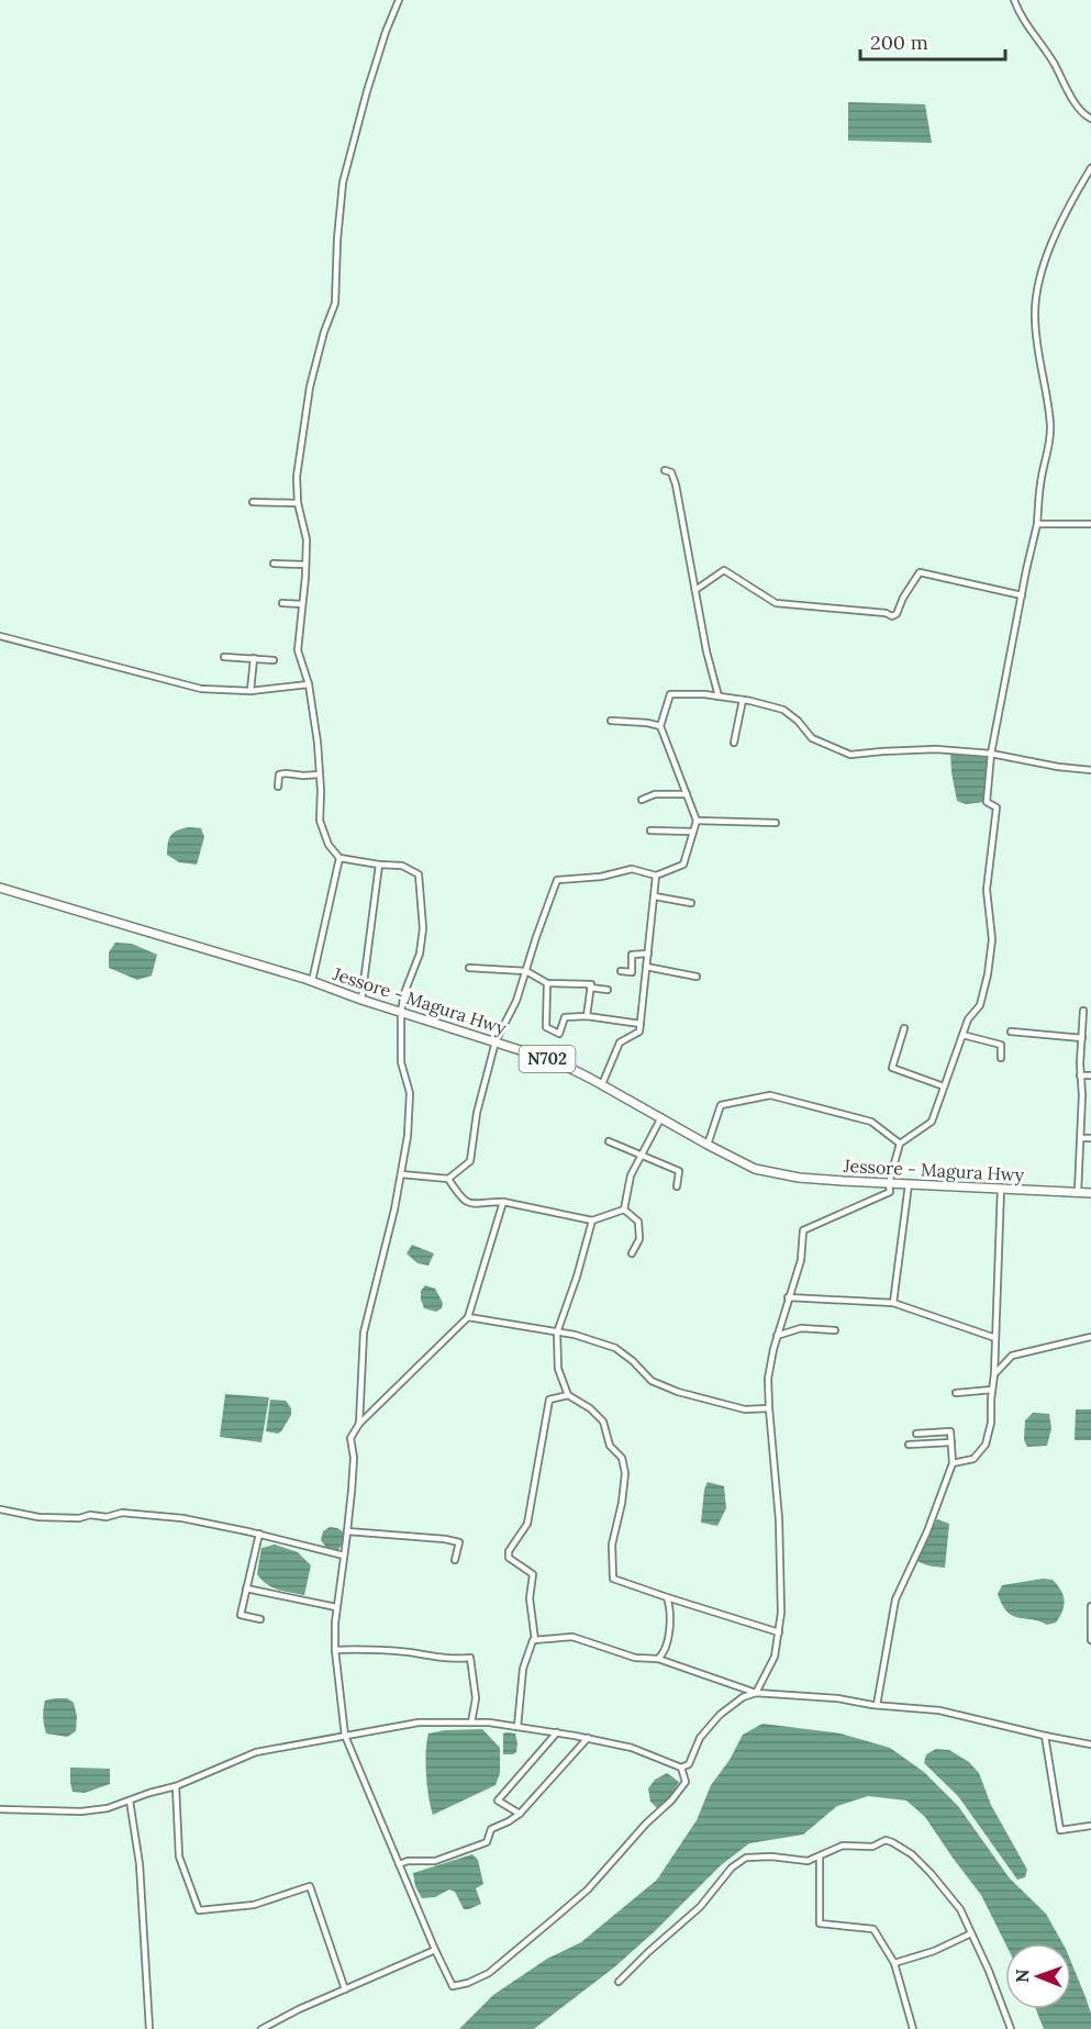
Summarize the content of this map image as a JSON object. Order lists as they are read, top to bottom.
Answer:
{
  "streets": {
    "highway": ["Jessore - Magura Hwy", "N702"]
  },
  "scale_bar": "200 m",
  "north": "left"
}
